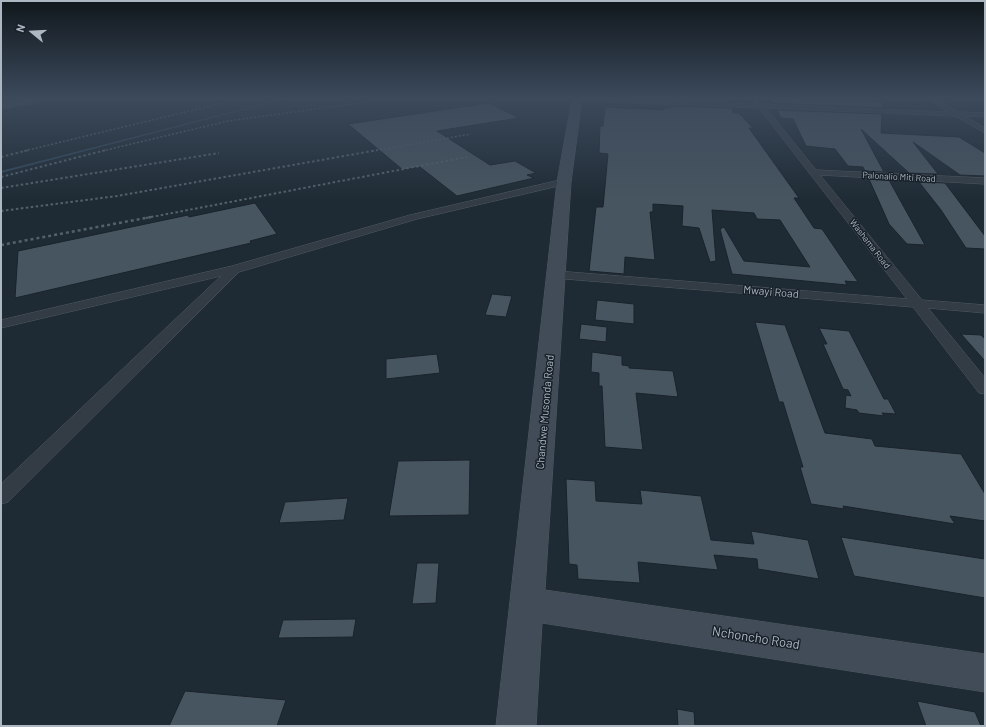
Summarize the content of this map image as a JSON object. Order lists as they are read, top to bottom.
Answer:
{
  "streets": {
    "street": [
      "Palonalio Miti Road",
      "Washama Road",
      "Mwayi Road",
      "Chandwe Musonda Road",
      "Nchoncho Road"
    ]
  },
  "crossings": [
    ["Palonalio Miti Road", "Washama Road"],
    ["Washama Road", "Mwayi Road"],
    ["Mwayi Road", "Chandwe Musonda Road"],
    ["Chandwe Musonda Road", "Nchoncho Road"]
  ],
  "north": "left"
}
